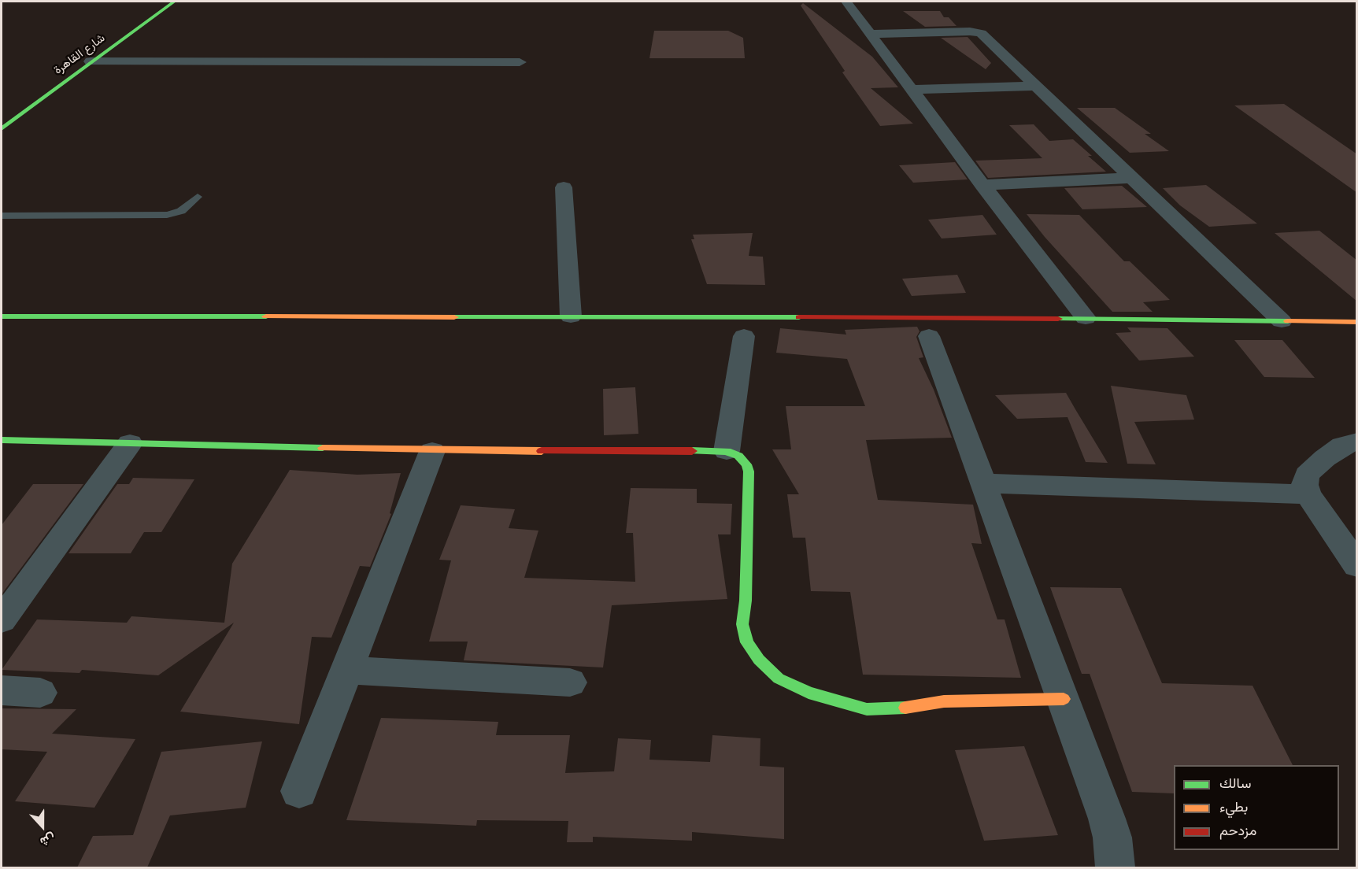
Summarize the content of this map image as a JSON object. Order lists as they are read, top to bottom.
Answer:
{
  "streets": {
    "street": ["شارع القاهرة"]
  },
  "legend": ["سالك", "بطيء", "مزدحم"],
  "north": "bottom"
}
